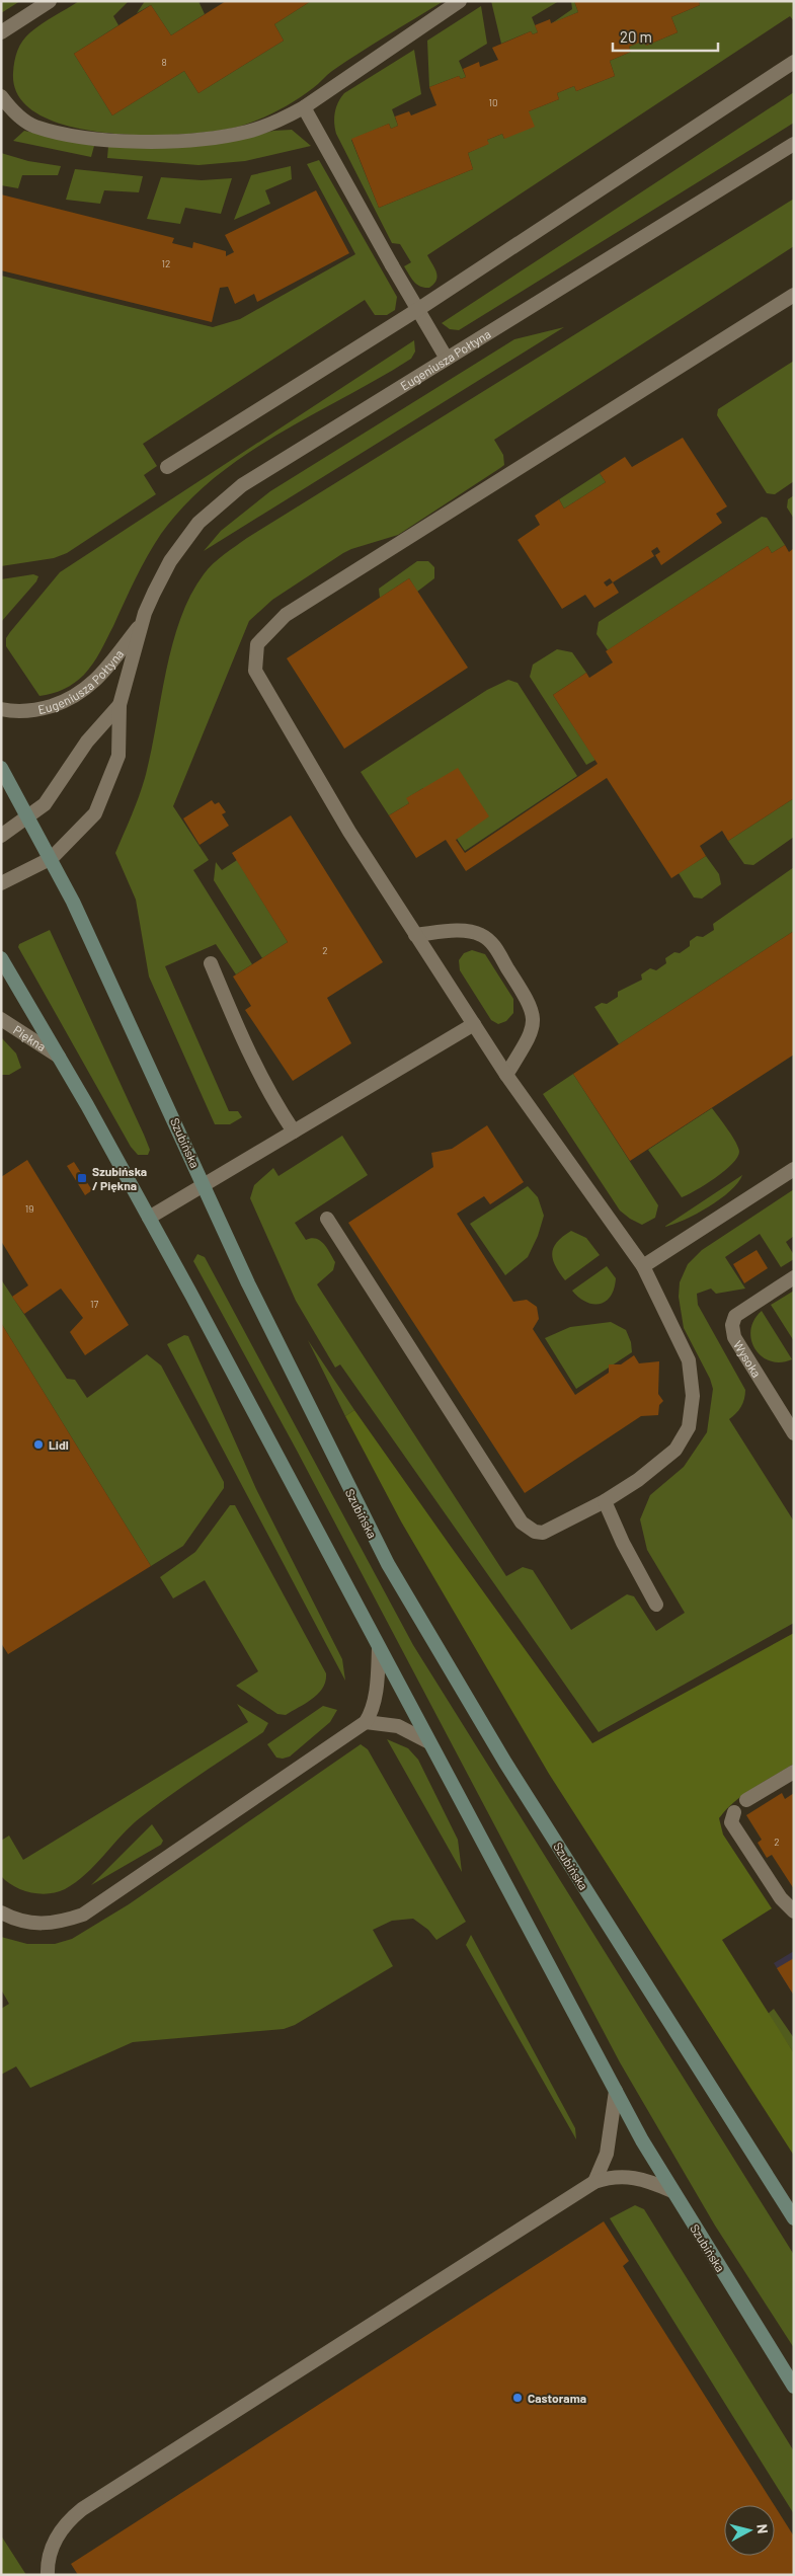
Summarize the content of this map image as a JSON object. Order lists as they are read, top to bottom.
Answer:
{
  "streets": {
    "main road": ["Szubińska"],
    "street": ["Eugeniusza Połtyna", "Piękna", "Wysoka"]
  },
  "crossings": [
    ["Eugeniusza Połtyna", "Szubińska"],
    ["Piękna", "Szubińska"]
  ],
  "places": {
    "transit": ["Szubińska / Piękna"],
    "other": ["Lidl", "Castorama"]
  },
  "house_numbers": [
    "8",
    "10",
    "12",
    "2",
    "19",
    "17",
    "2"
  ],
  "scale_bar": "20 m",
  "north": "right"
}
